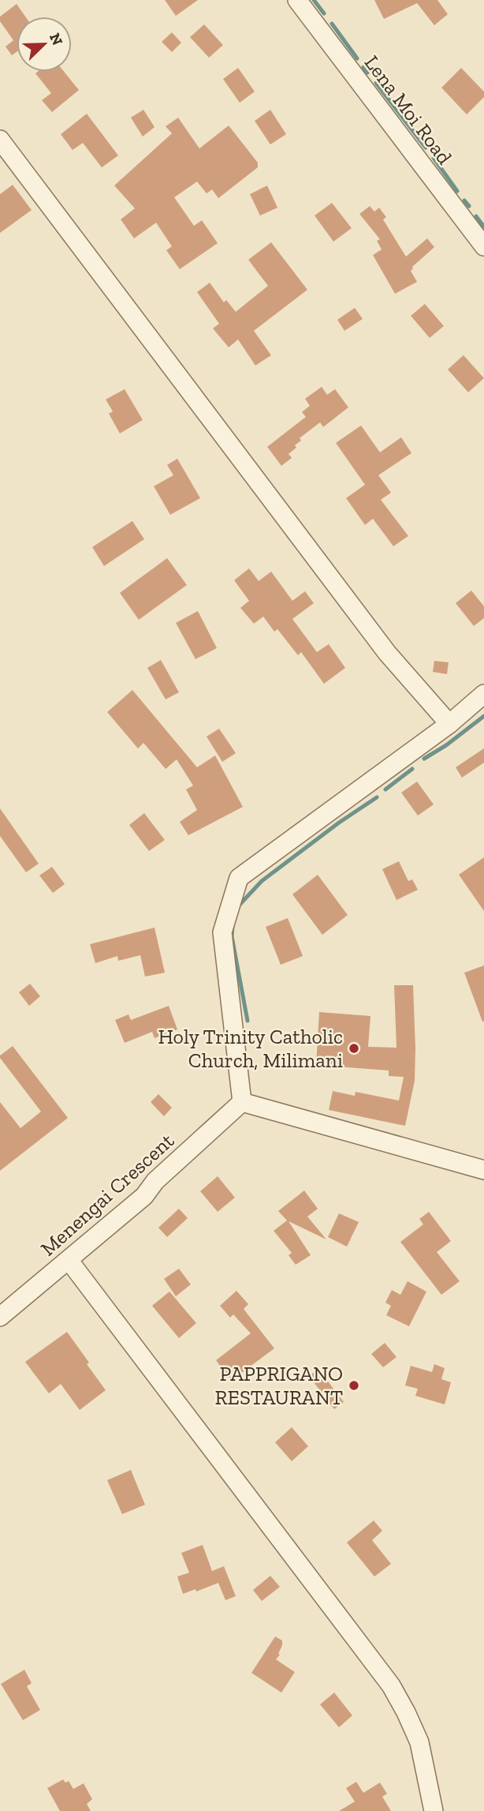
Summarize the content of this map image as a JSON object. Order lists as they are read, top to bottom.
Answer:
{
  "streets": {
    "street": ["Lena Moi Road", "Menengai Crescent"]
  },
  "places": ["Holy Trinity Catholic Church, Milimani", "PAPPRIGANO RESTAURANT"],
  "north": "top right"
}
